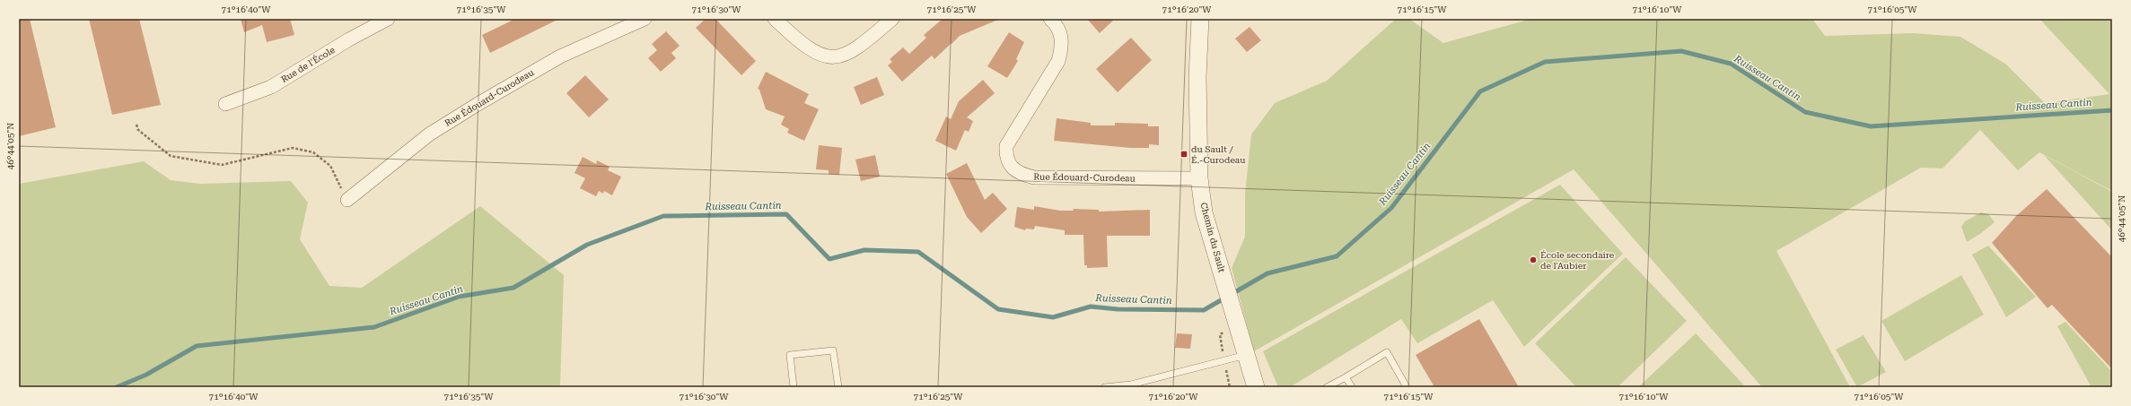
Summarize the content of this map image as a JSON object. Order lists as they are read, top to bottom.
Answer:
{
  "streets": {
    "street": ["Rue de l'École", "Rue Édouard-Curodeau", "Chemin du Sault"]
  },
  "crossings": [
    ["Rue Édouard-Curodeau", "Chemin du Sault"]
  ],
  "water": ["Ruisseau Cantin"],
  "places": {
    "transit": ["du Sault / É.-Curodeau"],
    "other": ["École secondaire de l'Aubier"]
  },
  "coordinates": [
    "71°16'40\"W",
    "71°16'35\"W",
    "71°16'30\"W",
    "71°16'25\"W",
    "71°16'20\"W",
    "71°16'15\"W",
    "71°16'10\"W",
    "71°16'05\"W",
    "46°44'05\"N"
  ]
}
